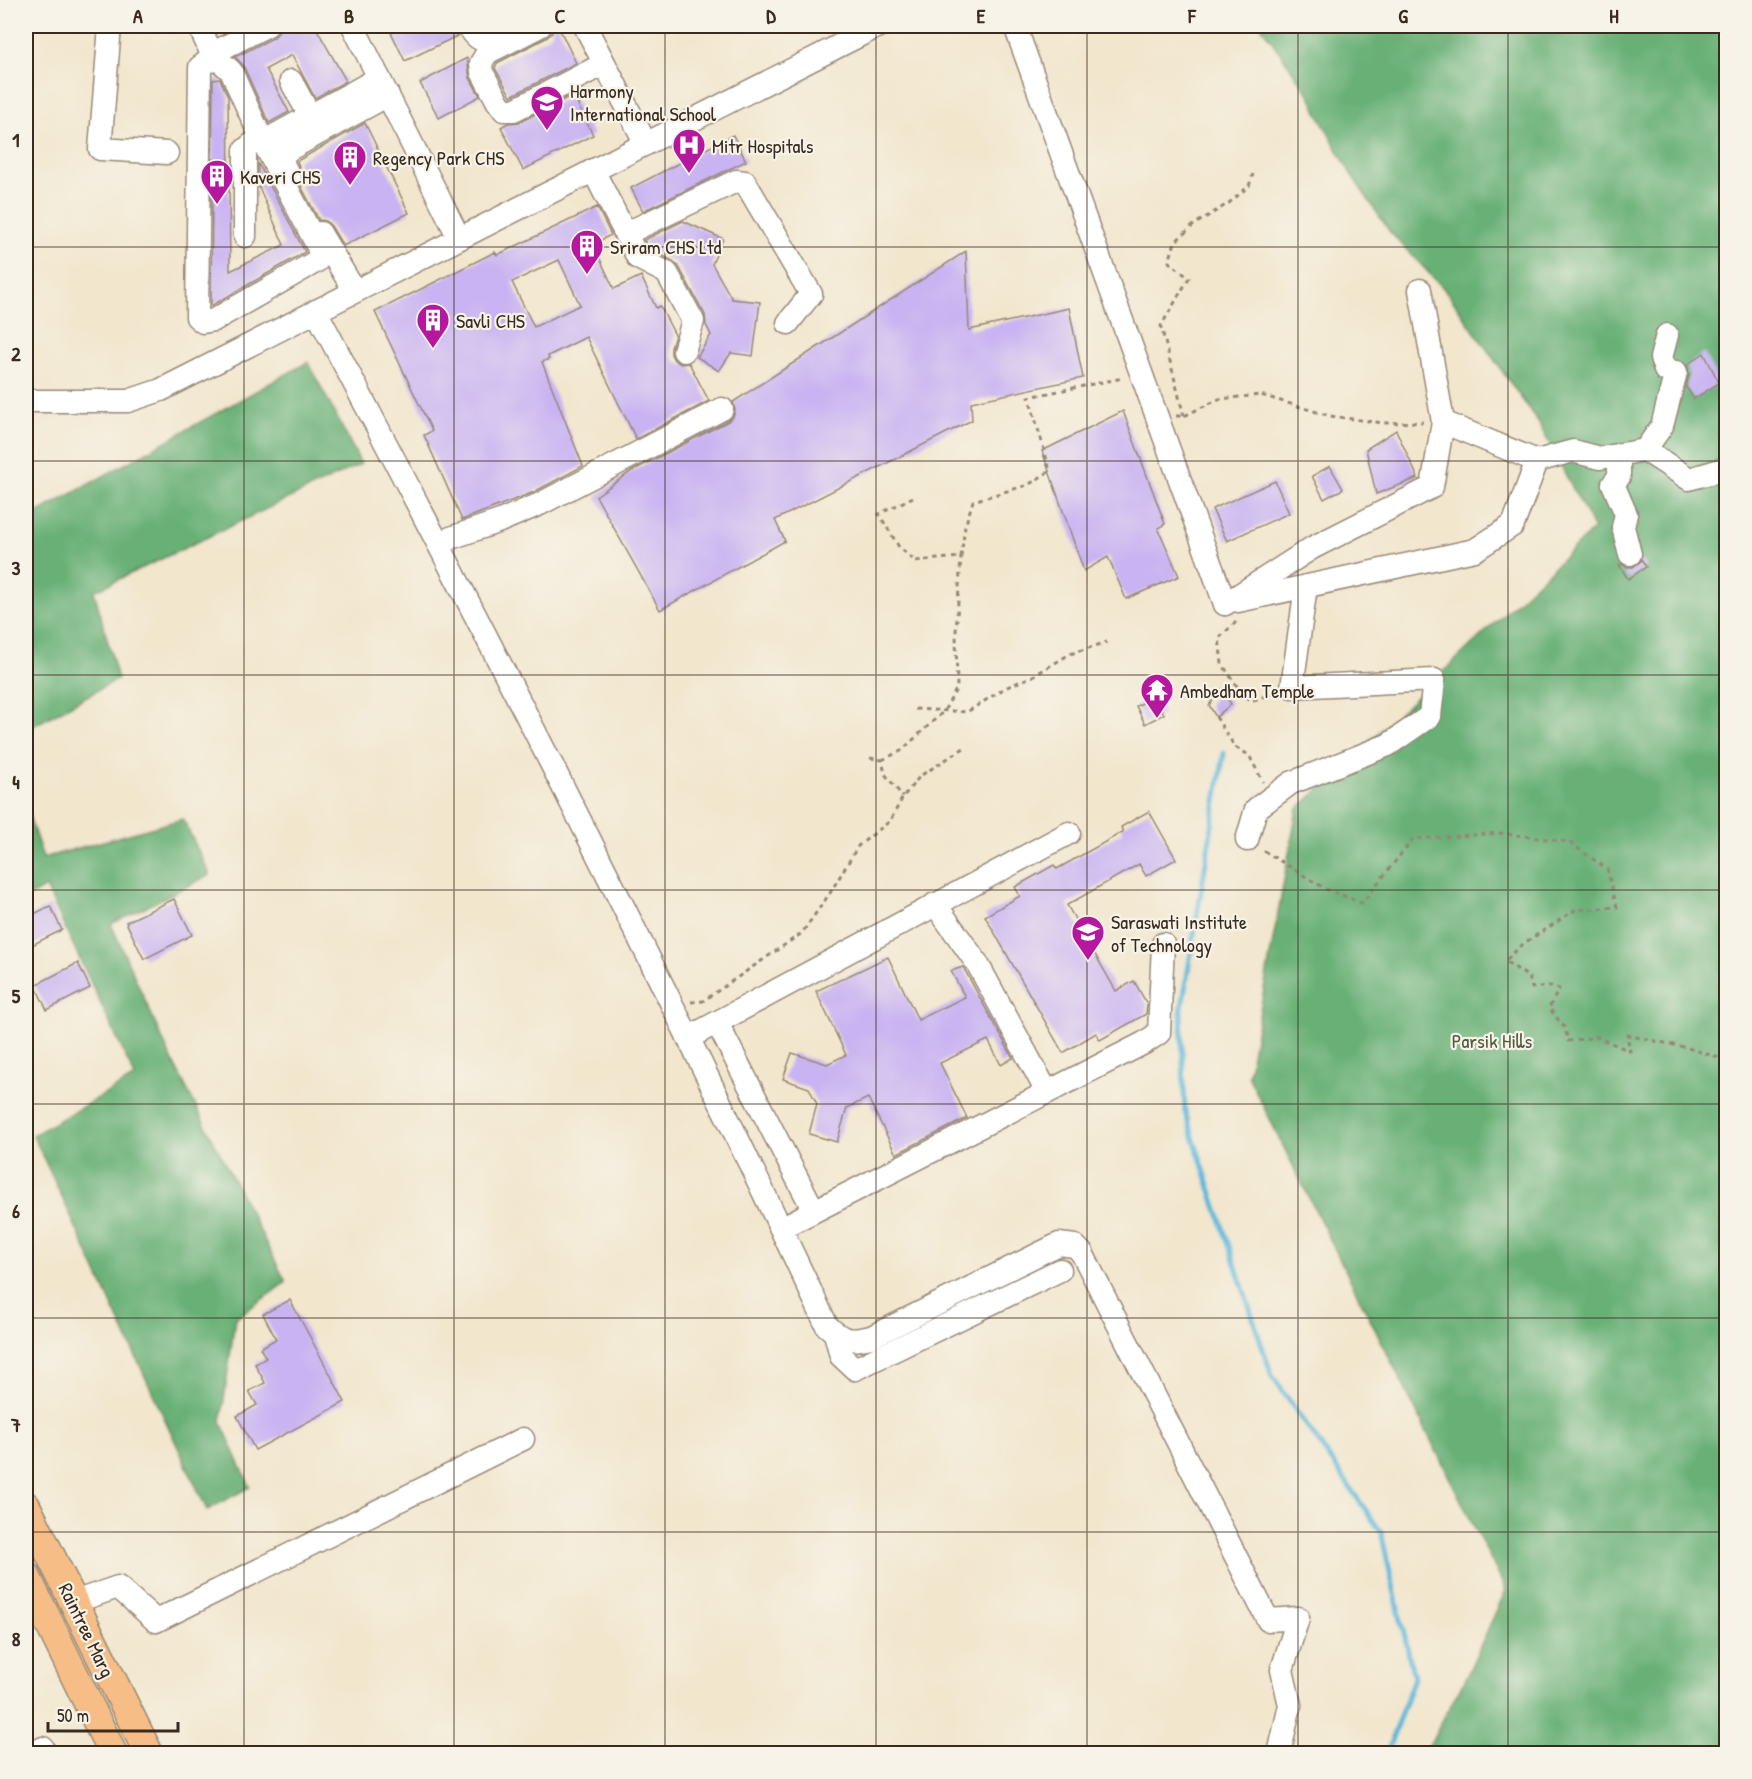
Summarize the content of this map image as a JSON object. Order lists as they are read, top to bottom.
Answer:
{
  "streets": {
    "main road": ["Raintree Marg"]
  },
  "parks": ["Parsik Hills"],
  "places": {
    "school or university": ["Harmony International School", "Saraswati Institute of Technology"],
    "hospital": ["Mitr Hospitals"],
    "building": [
      "Regency Park CHS",
      "Kaveri CHS",
      "Sriram CHS Ltd",
      "Savli CHS"
    ],
    "temple": ["Ambedham Temple"]
  },
  "scale_bar": "50 m",
  "grid": {
    "columns": [
      "A",
      "B",
      "C",
      "D",
      "E",
      "F",
      "G",
      "H"
    ],
    "rows": [
      "1",
      "2",
      "3",
      "4",
      "5",
      "6",
      "7",
      "8"
    ]
  }
}
